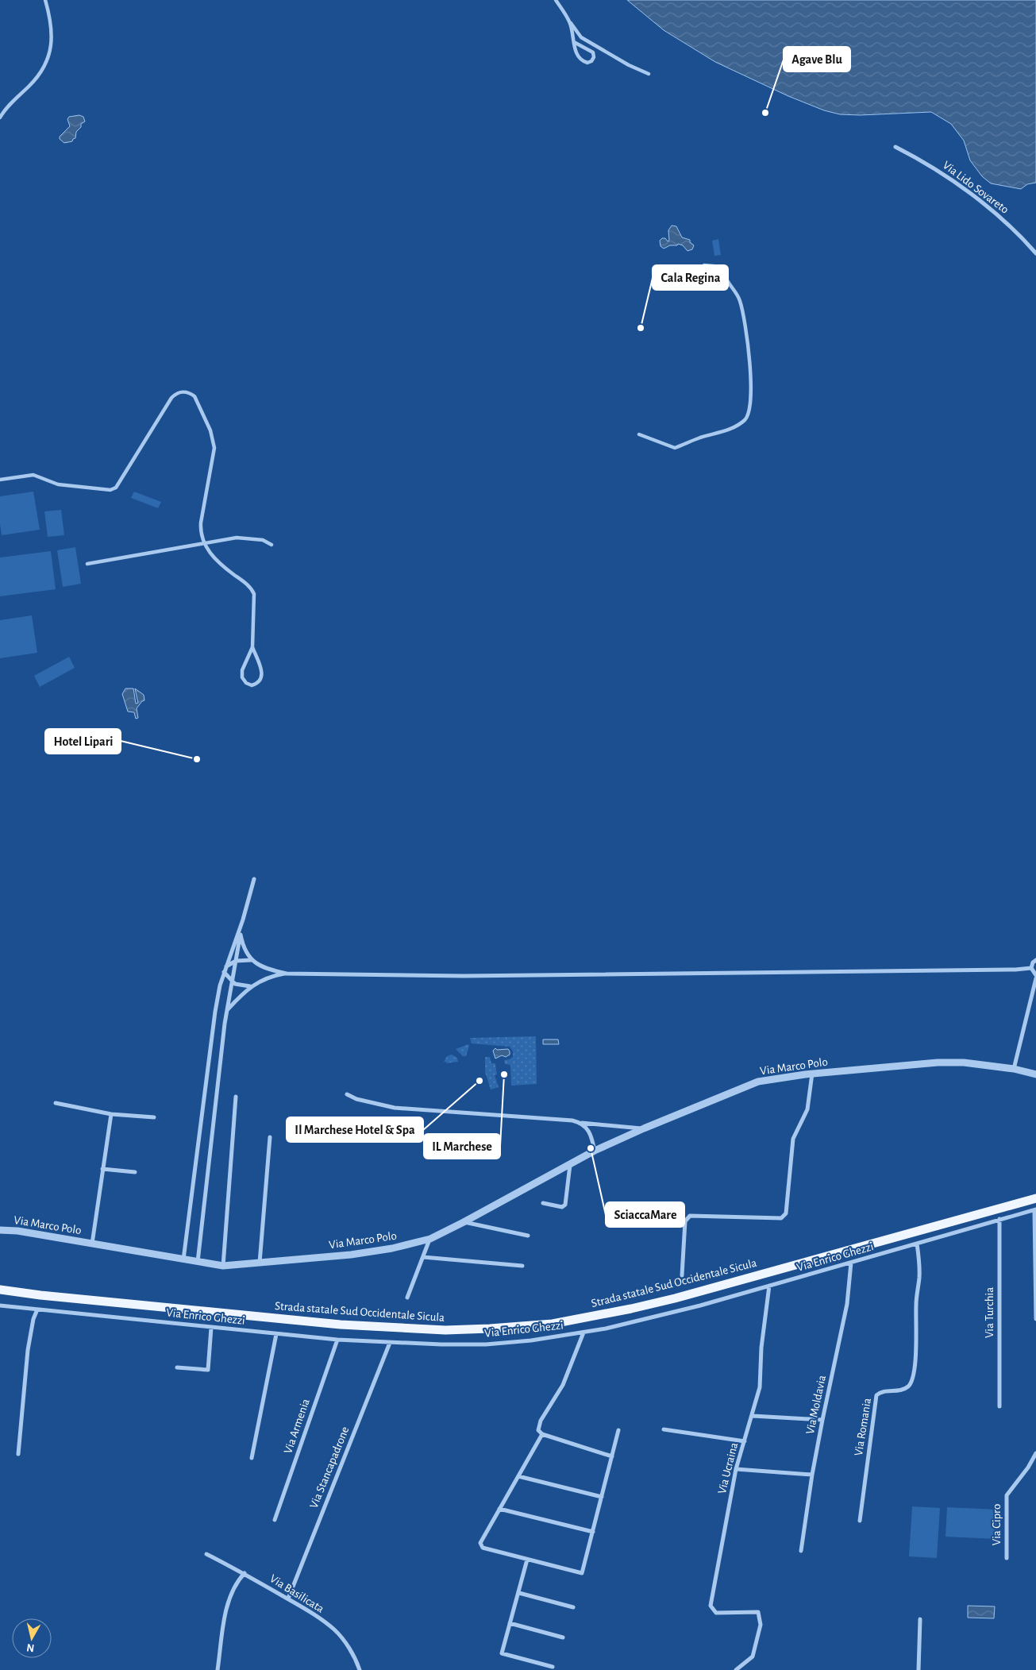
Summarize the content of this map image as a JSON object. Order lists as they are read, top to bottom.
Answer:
{
  "streets": {
    "main road": ["Strada statale Sud Occidentale Sicula"],
    "street": [
      "Via Lido Sovareto",
      "Via Marco Polo",
      "Via Enrico Ghezzi",
      "Via Turchia",
      "Via Moldavia",
      "Via Armenia",
      "Via Romania",
      "Via Stancapadrone",
      "Via Ucraina",
      "Via Cipro",
      "Via Basilicata"
    ]
  },
  "crossings": [
    ["Via Enrico Ghezzi", "Via Turchia"],
    ["Via Enrico Ghezzi", "Via Moldavia"],
    ["Via Enrico Ghezzi", "Via Armenia"],
    ["Via Enrico Ghezzi", "Via Romania"],
    ["Via Enrico Ghezzi", "Via Stancapadrone"],
    ["Via Enrico Ghezzi", "Via Ucraina"],
    ["Via Stancapadrone", "Via Basilicata"]
  ],
  "places": [
    "Agave Blu",
    "Cala Regina",
    "Hotel Lipari",
    "IL Marchese",
    "Il Marchese Hotel & Spa",
    "SciaccaMare"
  ],
  "north": "bottom"
}
